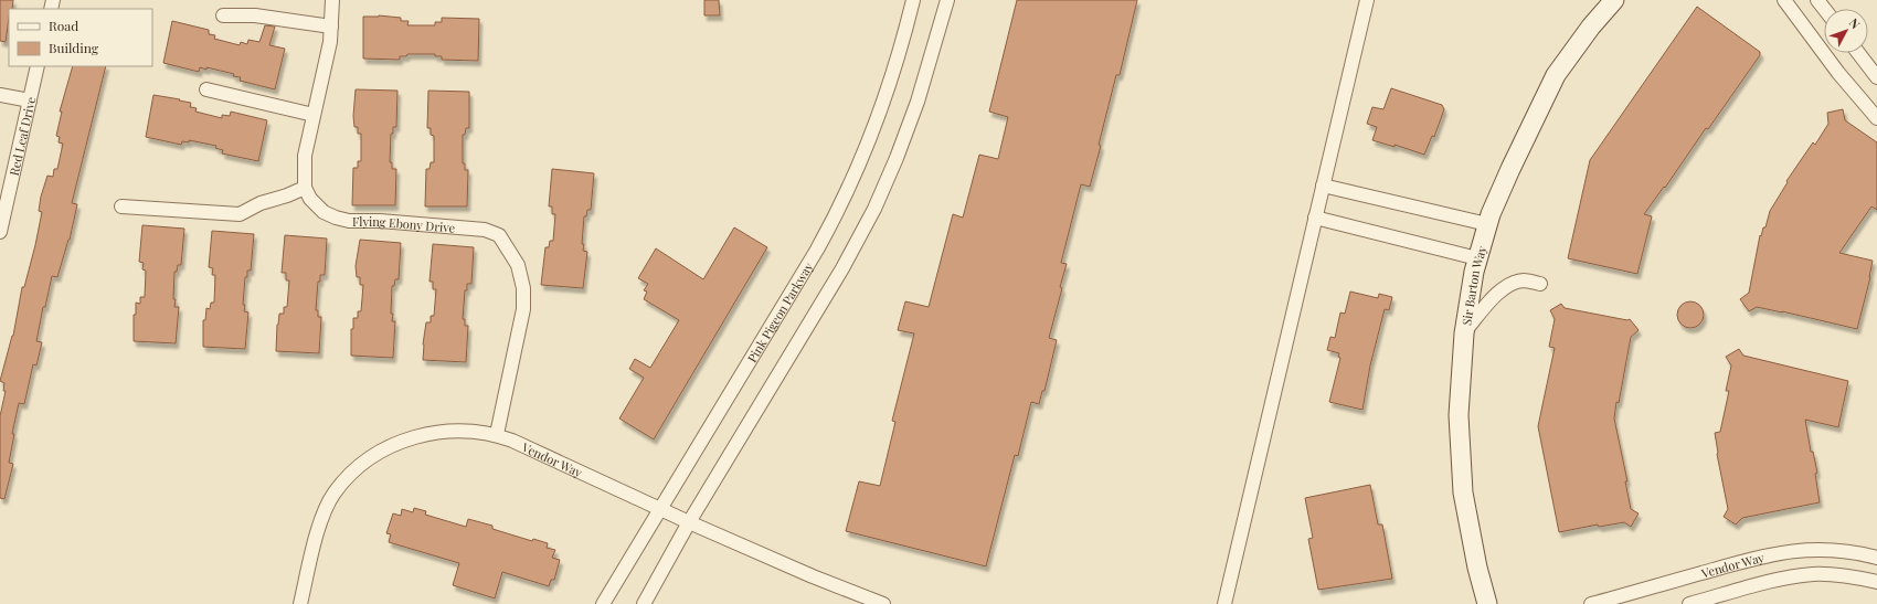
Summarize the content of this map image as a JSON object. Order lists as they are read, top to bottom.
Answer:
{
  "streets": {
    "main road": ["Sir Barton Way"],
    "street": [
      "Red Leaf Drive",
      "Flying Ebony Drive",
      "Pink Pigeon Parkway",
      "Vendor Way"
    ]
  },
  "crossings": [
    ["Flying Ebony Drive", "Vendor Way"],
    ["Pink Pigeon Parkway", "Vendor Way"]
  ],
  "legend": ["Road", "Building"],
  "north": "top right"
}
